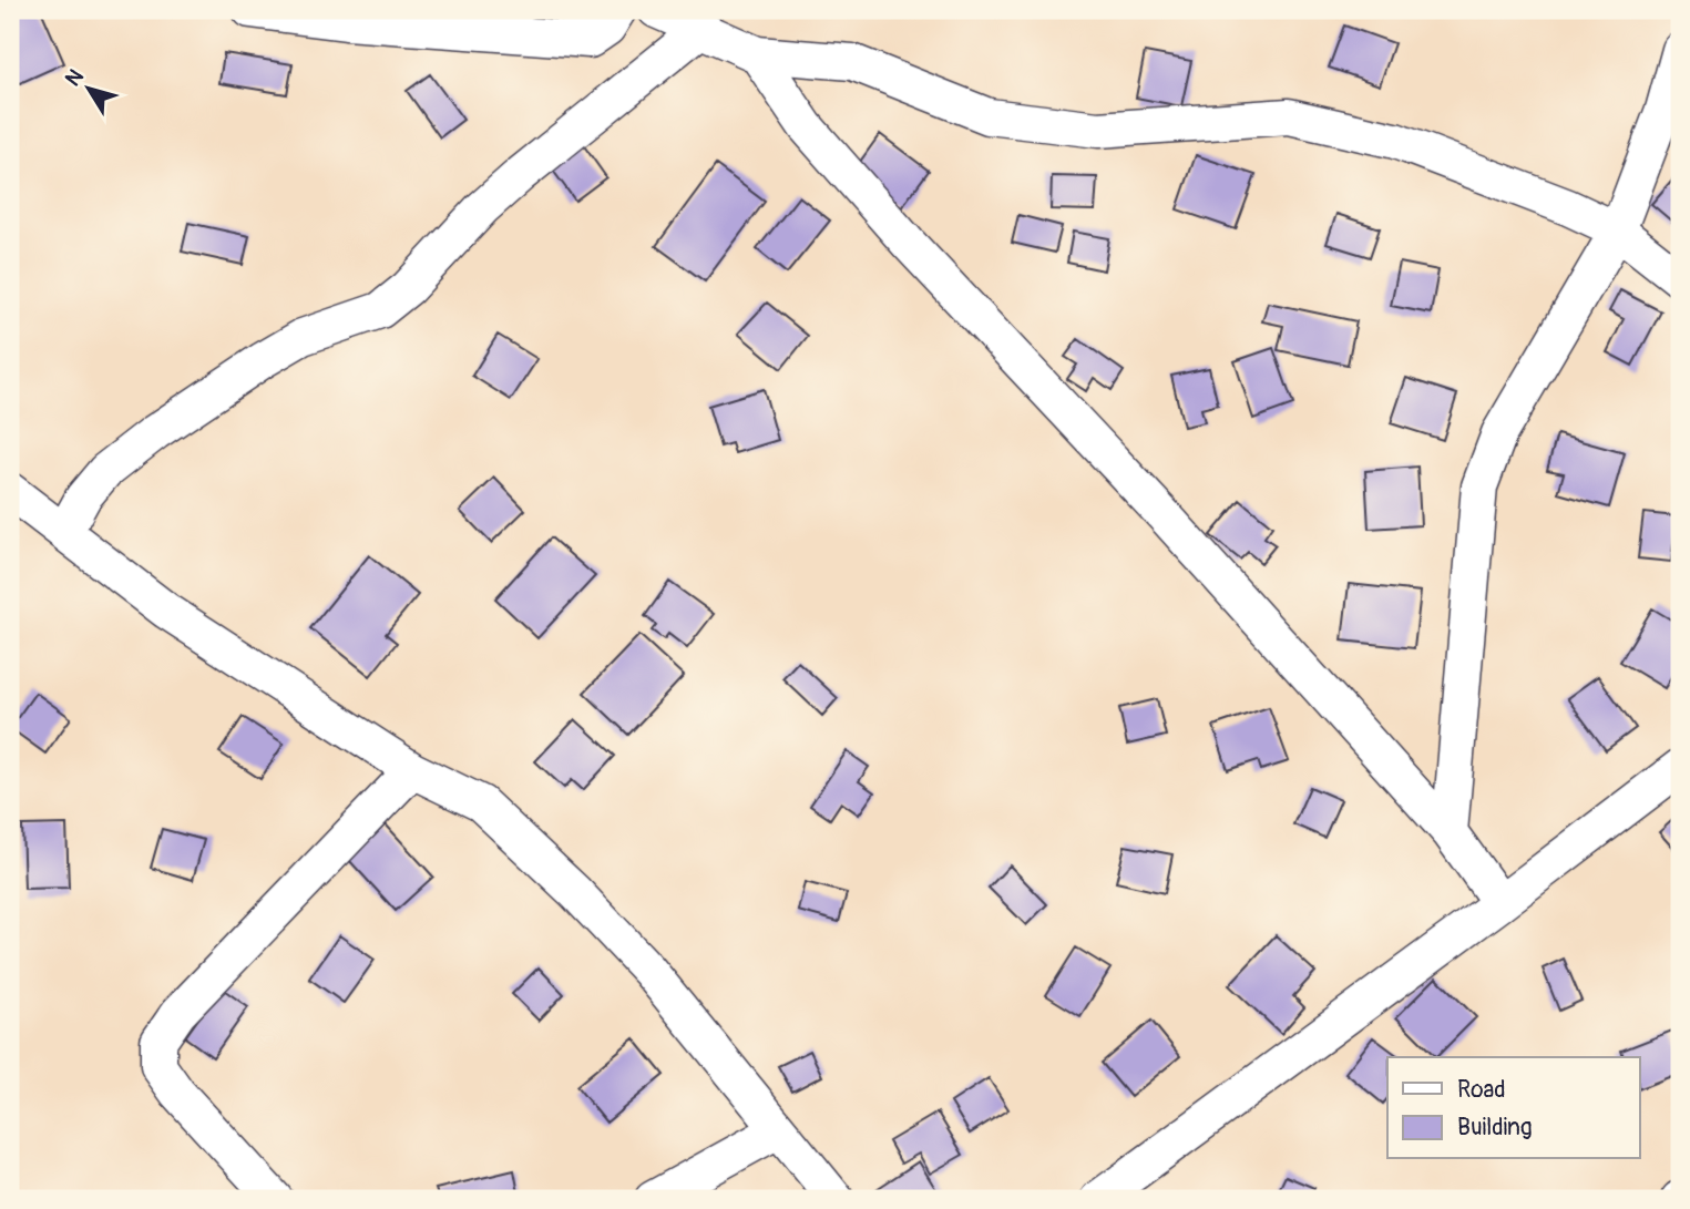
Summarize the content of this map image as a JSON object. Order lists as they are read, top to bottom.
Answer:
{
  "legend": ["Road", "Building"],
  "north": "top left"
}
